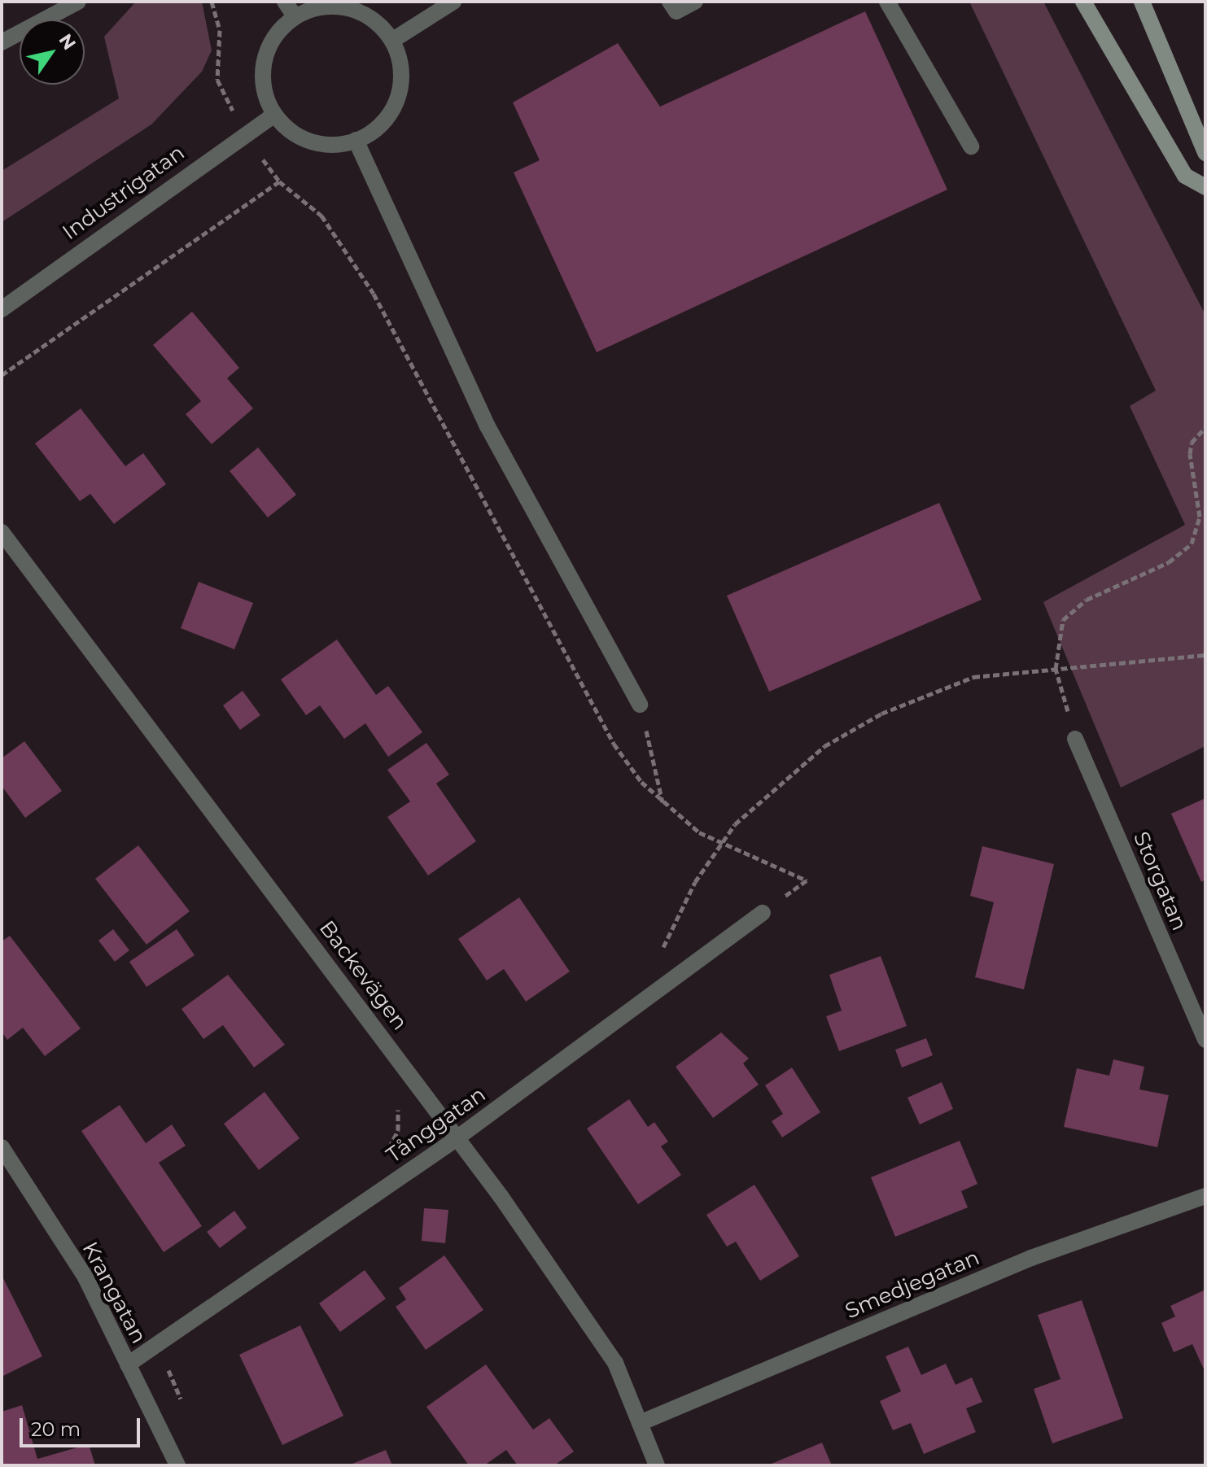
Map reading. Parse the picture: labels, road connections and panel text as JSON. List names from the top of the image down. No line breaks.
{"streets":{"street":["Industrigatan","Storgatan","Backevägen","Tånggatan","Smedjegatan","Krangatan"]},"crossings":[["Backevägen","Tånggatan"],["Backevägen","Smedjegatan"],["Tånggatan","Krangatan"]],"scale_bar":"20 m","north":"top right"}
